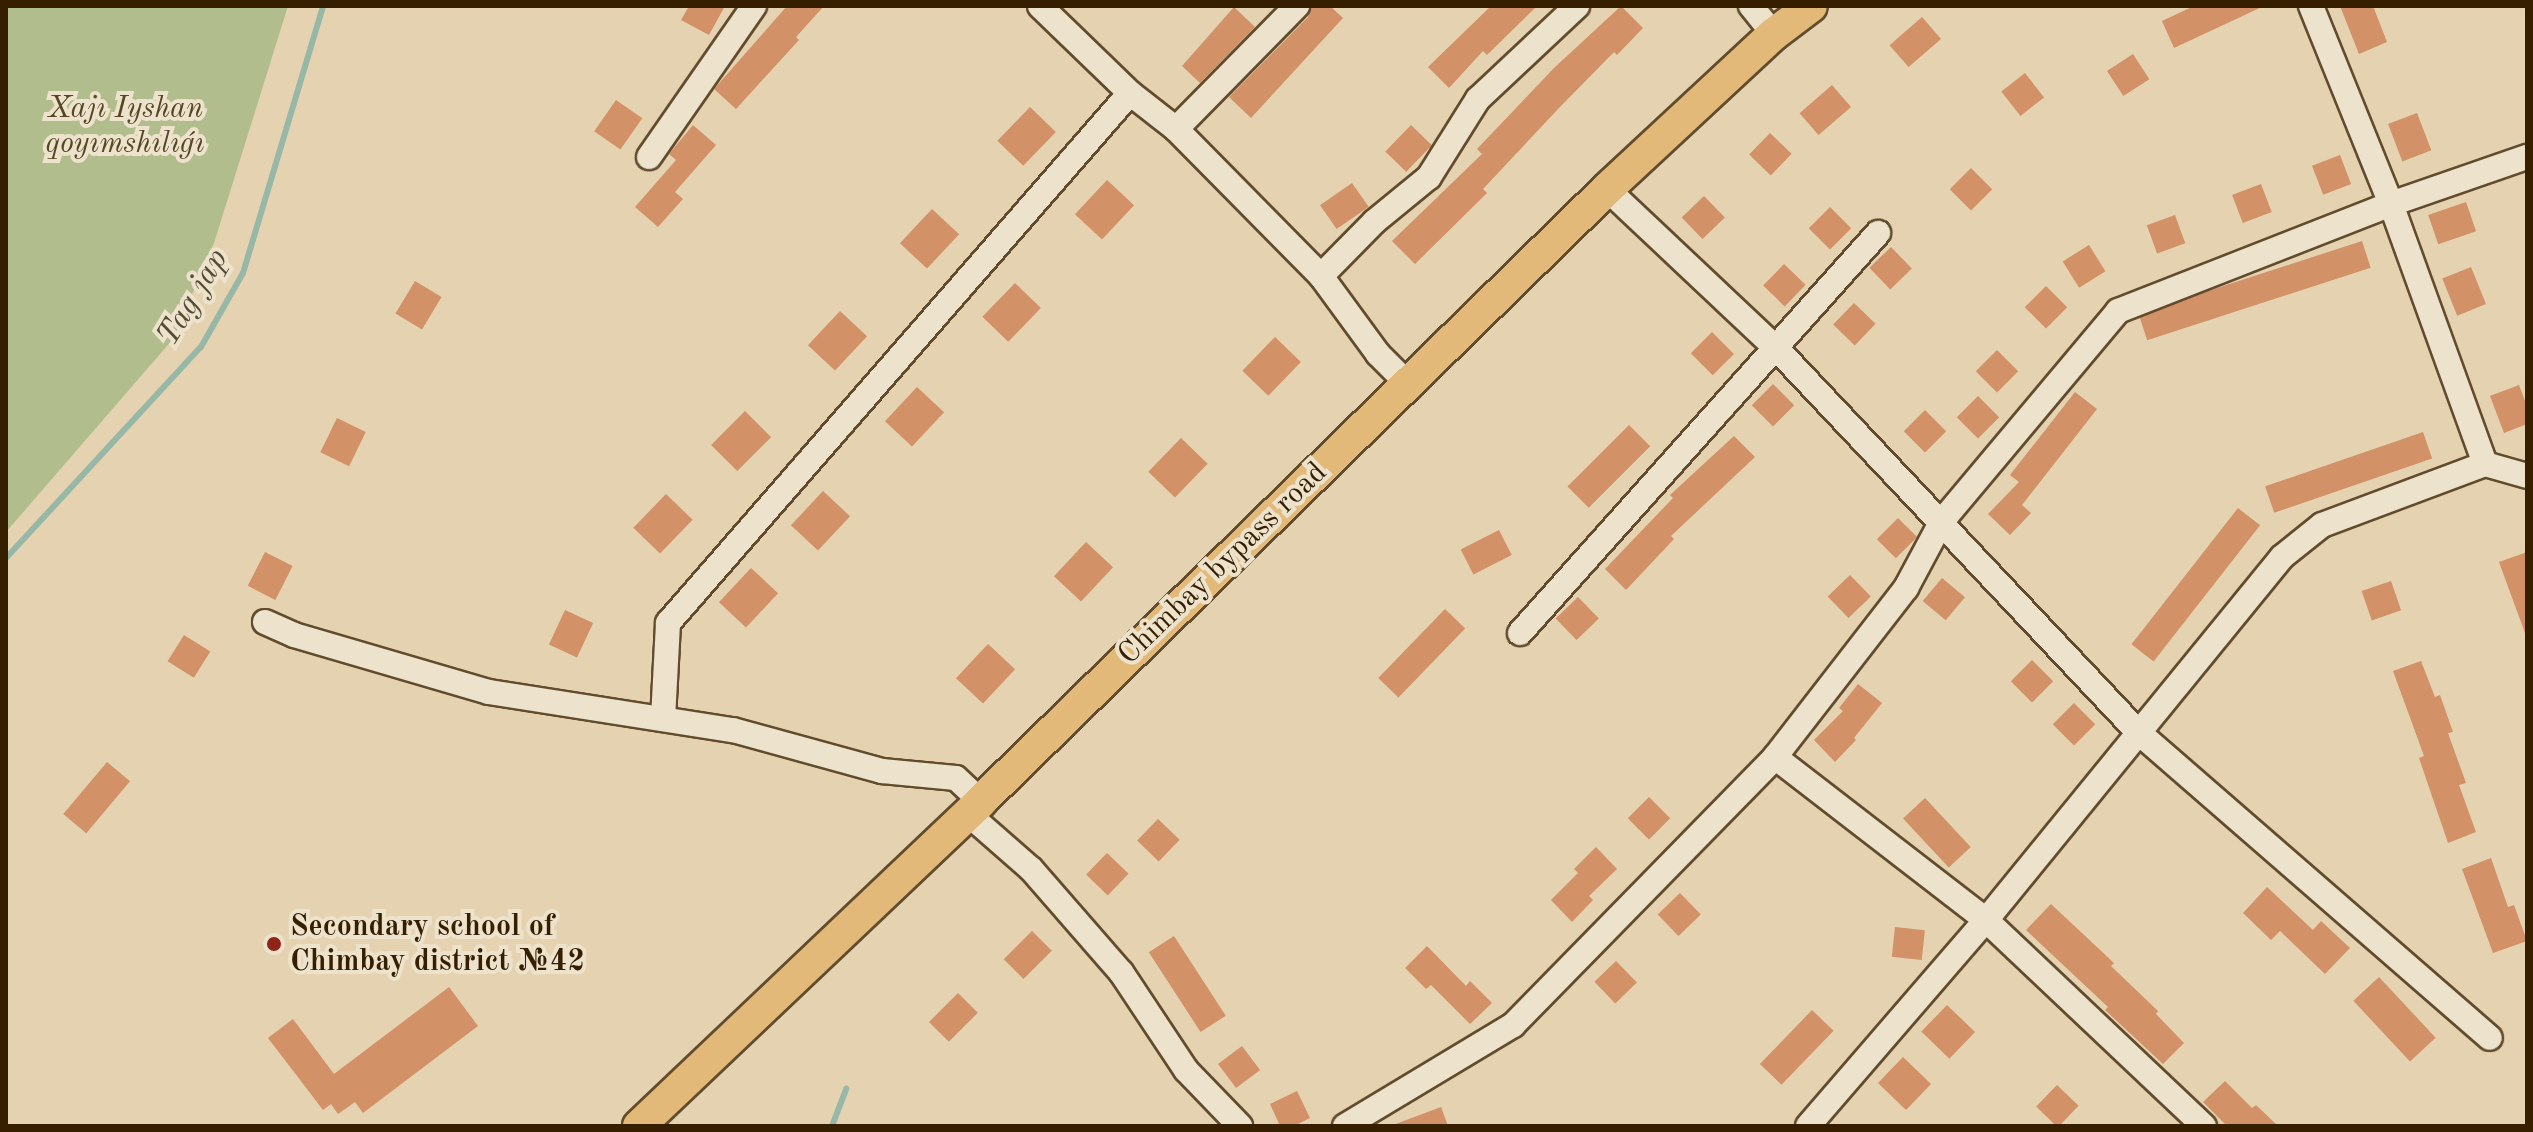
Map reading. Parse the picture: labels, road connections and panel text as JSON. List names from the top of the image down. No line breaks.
{"streets":{"main road":["Chimbay bypass road"]},"water":["Tag jap"],"parks":["Xajı Iyshan qoyımshılıǵı"],"places":["Secondary school of Chimbay district №42"]}
